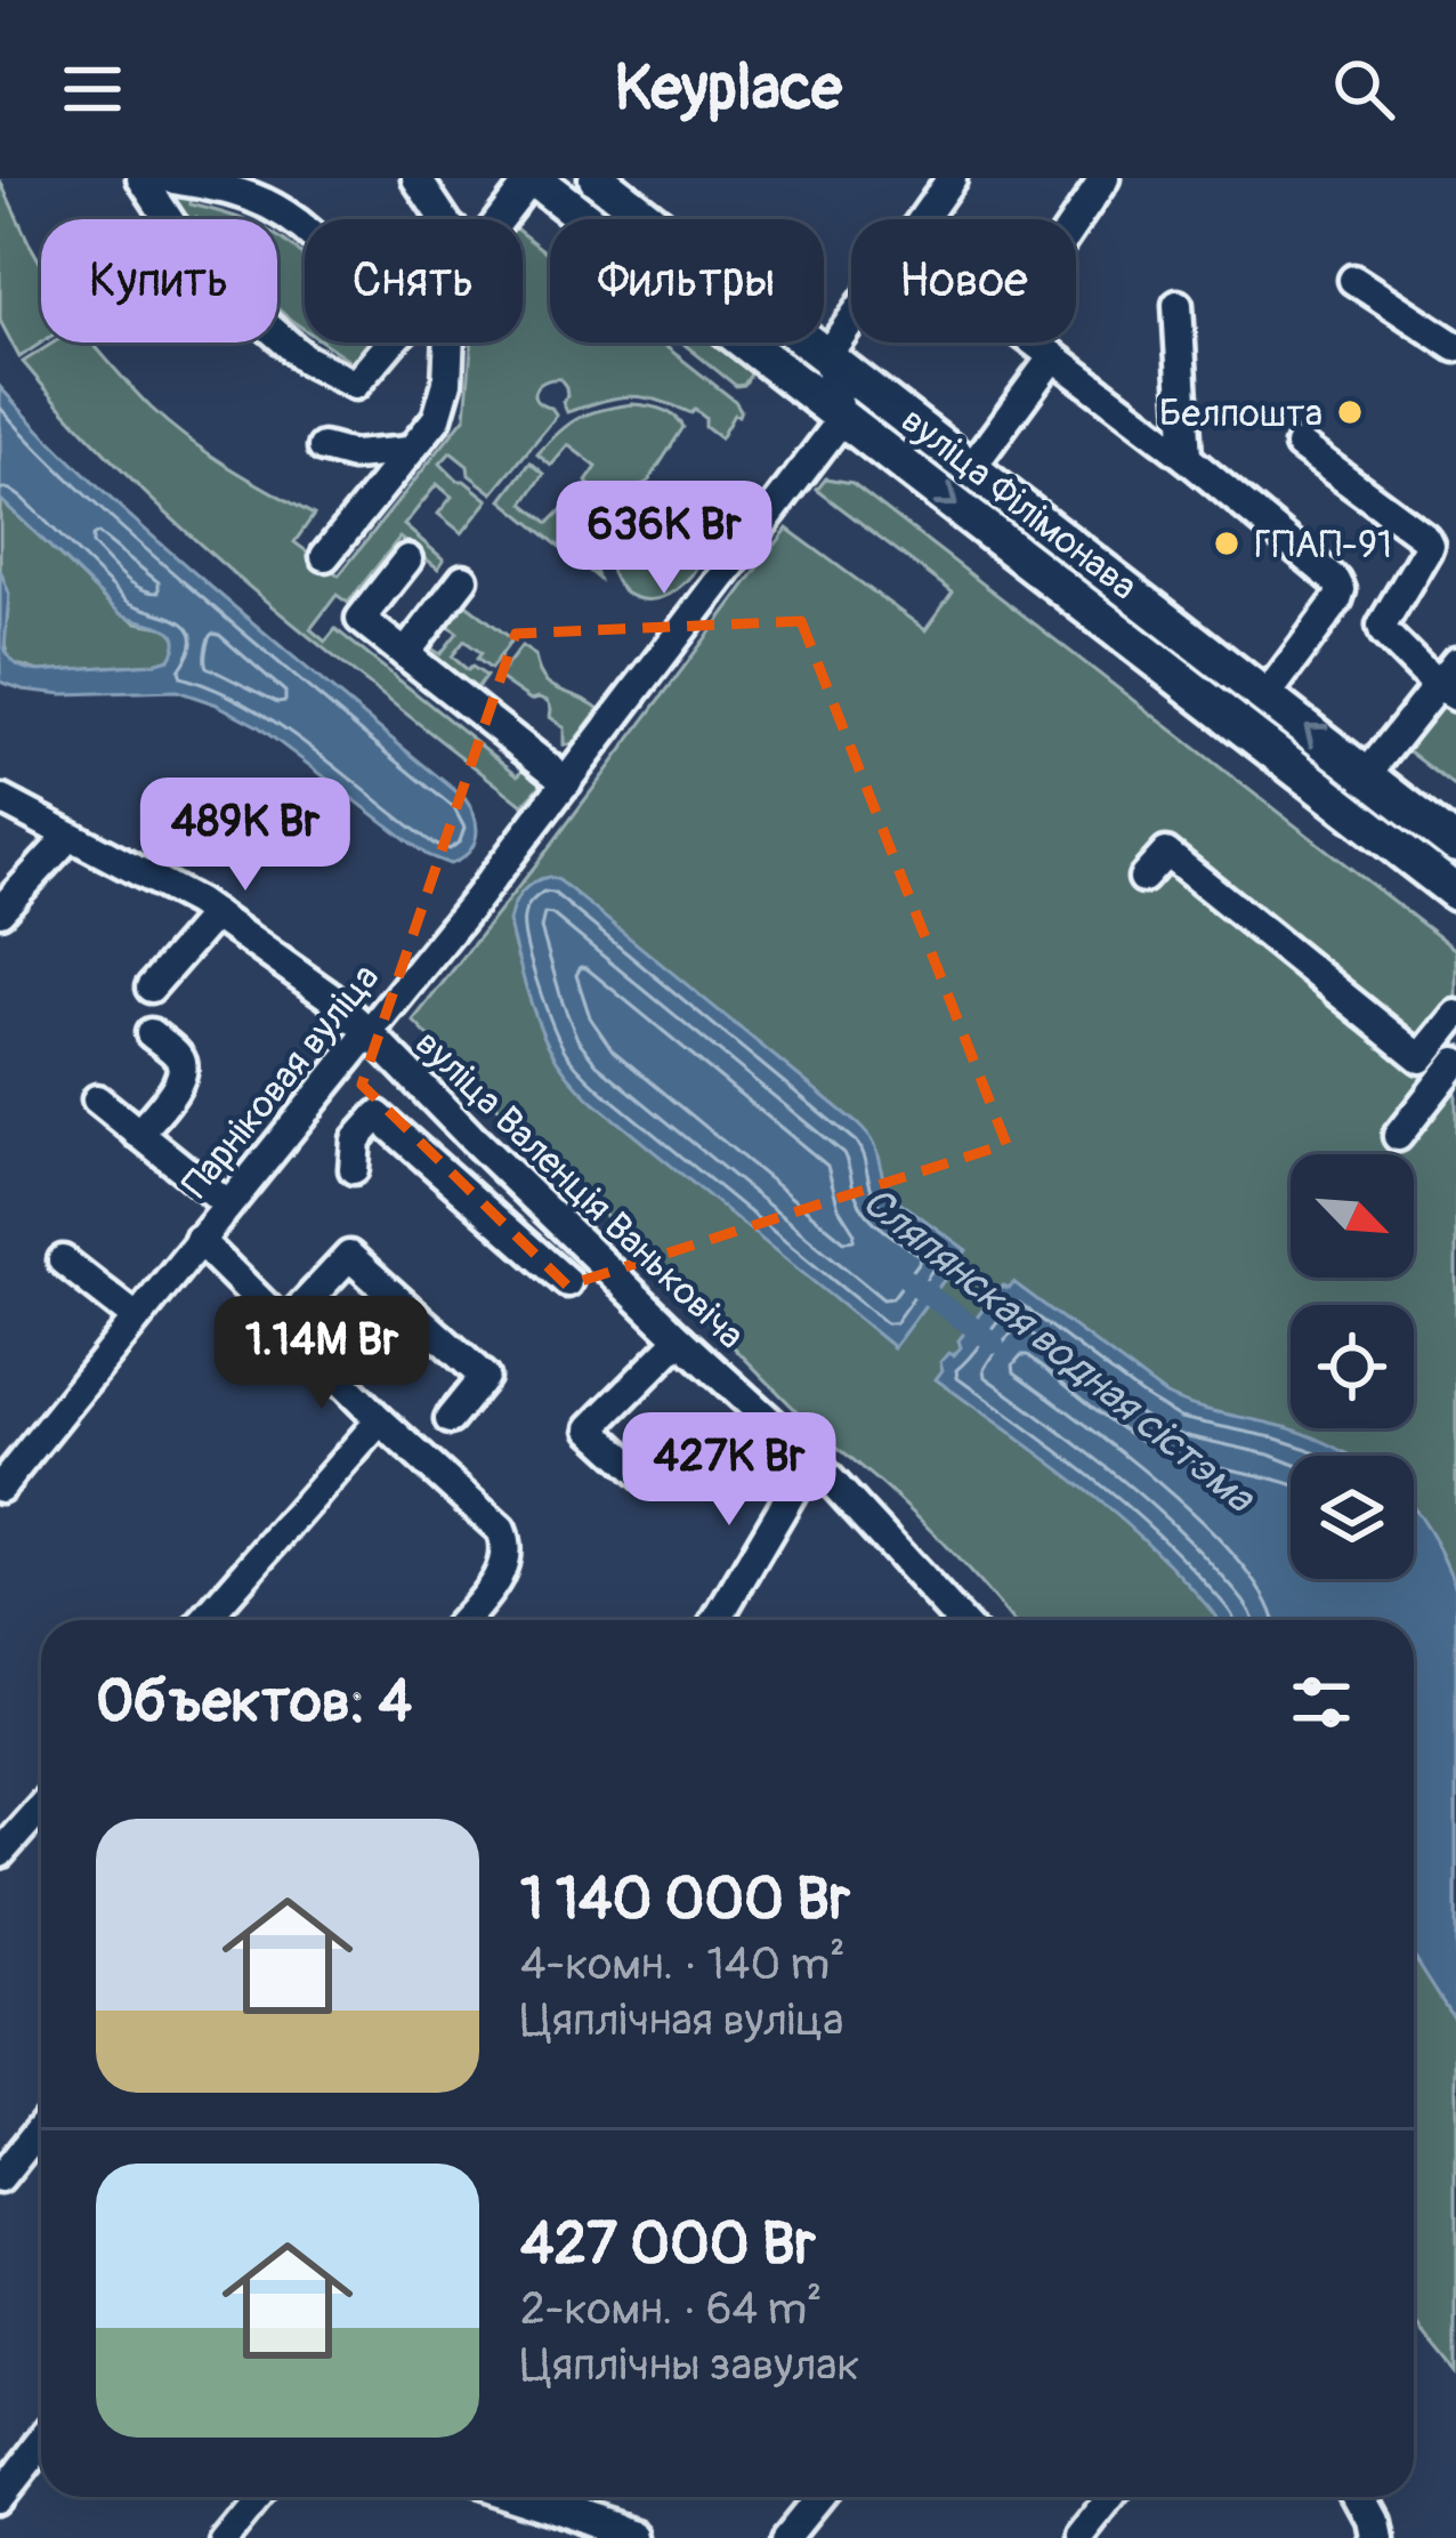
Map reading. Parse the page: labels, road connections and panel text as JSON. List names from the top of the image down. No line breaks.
{"streets":{"main road":["вуліца Філімонава"],"street":["Парніковая вуліца","вуліца Валенція Ваньковіча"]},"crossings":[["вуліца Філімонава","Парніковая вуліца"],["Парніковая вуліца","вуліца Валенція Ваньковіча"]],"water":["Сляпянская водная сістэма"],"places":["Белпошта","ГПАП-91"],"north":"bottom right","page":{"header":"Keyplace","chip":["Купить","Снять","Фильтры","Новое"],"price":["636K Br","489K Br","1.14M Br","427K Br"],"heading":"Объектов: 4","list":[{"name":"1 140 000 Br","note":"4-комн. · 140 m² · Цяплічная вуліца"},{"name":"427 000 Br","note":"2-комн. · 64 m² · Цяплічны завулак"}]}}
